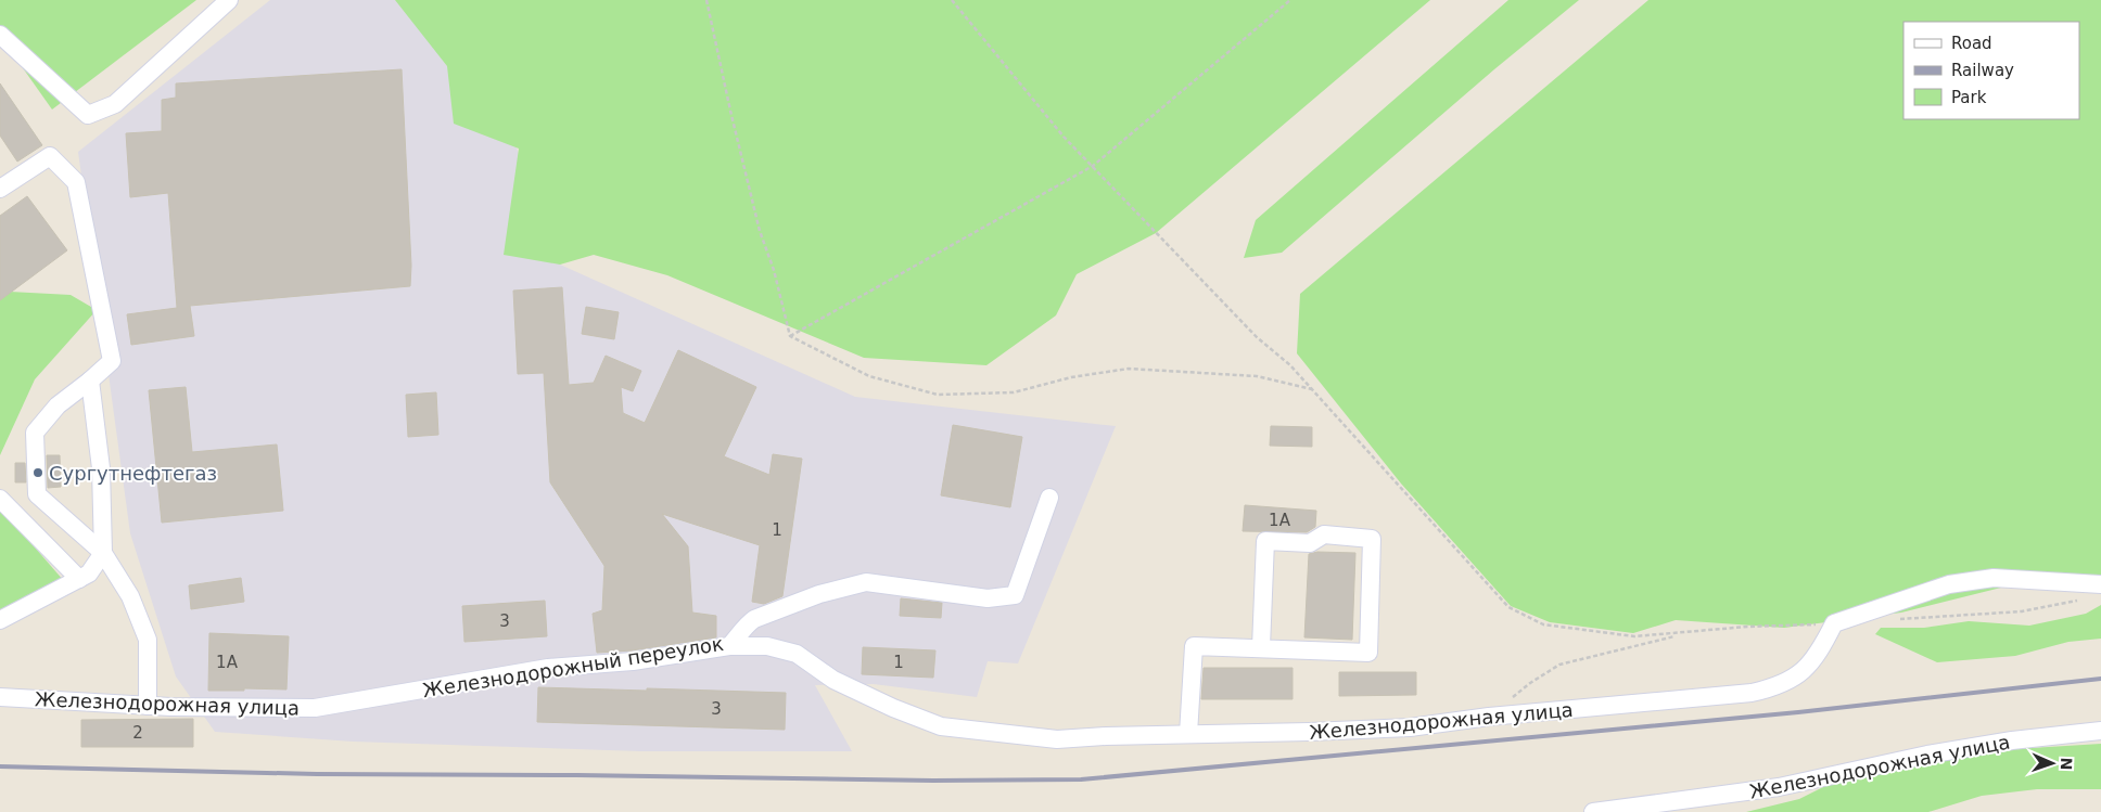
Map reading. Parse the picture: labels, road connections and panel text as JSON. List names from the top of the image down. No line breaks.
{"streets":{"street":["Железнодорожный переулок","Железнодорожная улица"]},"crossings":[["Железнодорожный переулок","Железнодорожная улица"]],"places":["Сургутнефтегаз"],"house_numbers":["1А","1","3","1А","1","3","2"],"legend":["Road","Railway","Park"],"north":"right"}
